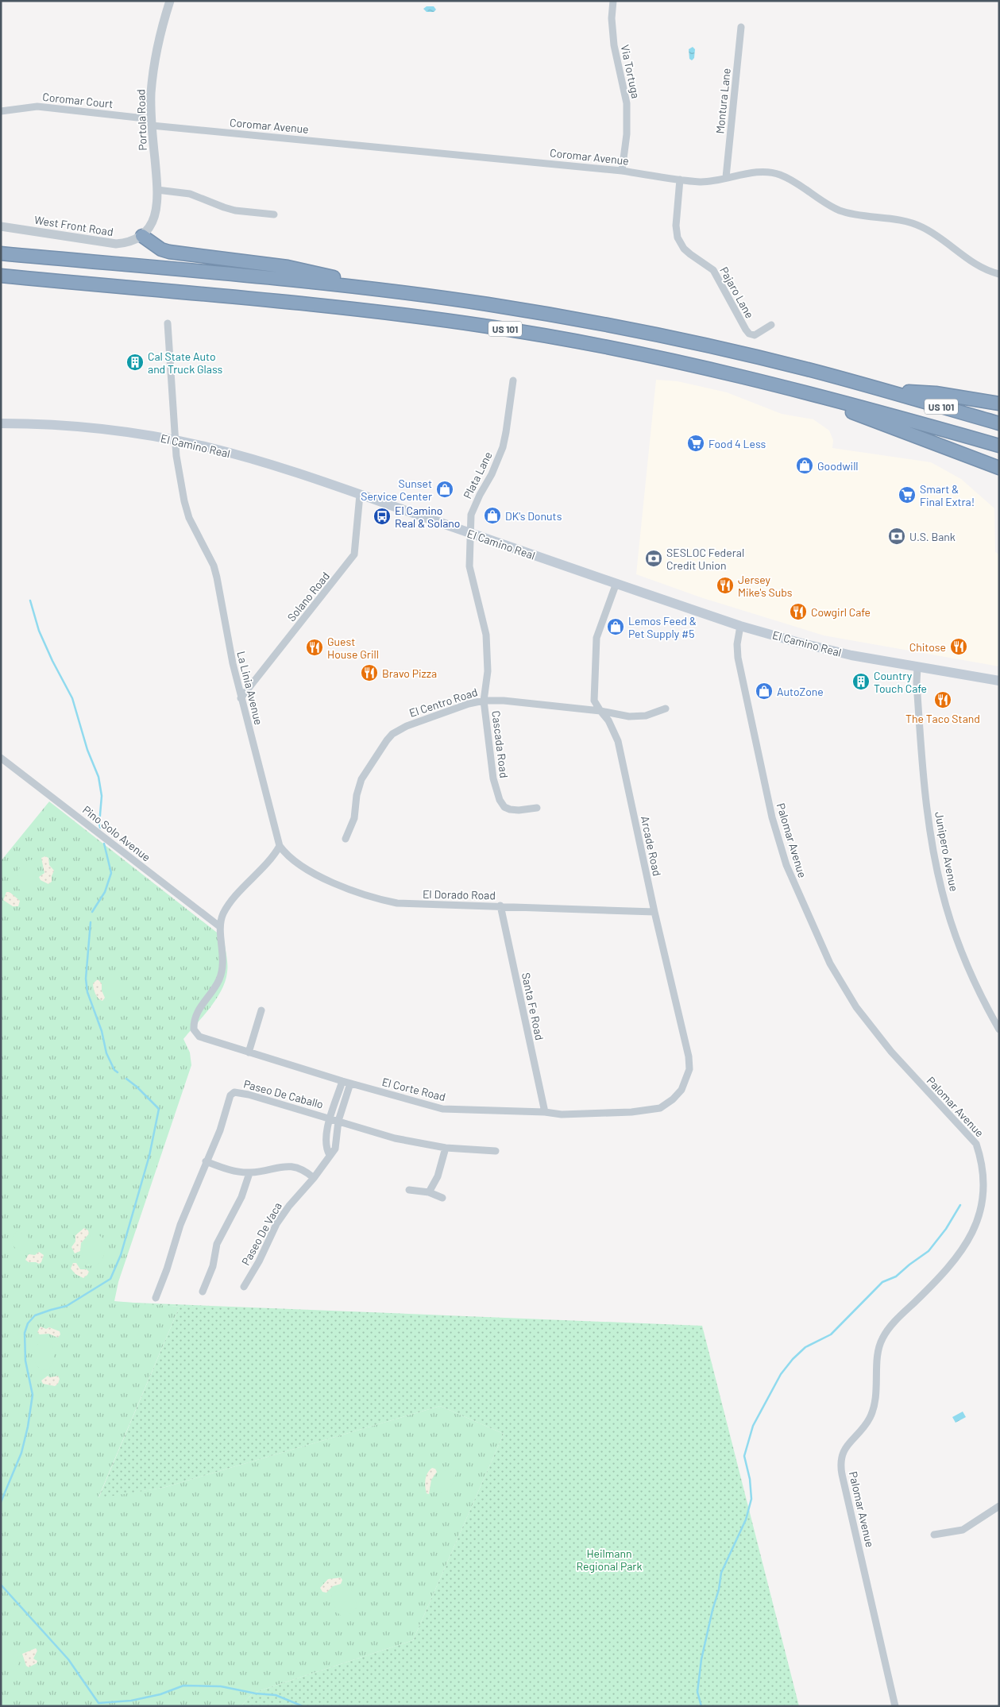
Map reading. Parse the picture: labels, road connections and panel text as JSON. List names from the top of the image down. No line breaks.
{"streets":{"highway":["US 101"],"main road":["El Camino Real"],"street":["Via Tortuga","Coromar Court","Montura Lane","Portola Road","Coromar Avenue","West Front Road","Pajaro Lane","Plata Lane","Solano Road","La Linia Avenue","El Centro Road","Cascada Road","Pino Solo Avenue","Palomar Avenue","Arcade Road","Junipero Avenue","El Dorado Road","Santa Fe Road","El Corte Road","Paseo De Caballo","Paseo De Vaca"]},"crossings":[["Via Tortuga","Coromar Avenue"],["Coromar Court","Portola Road"],["Coromar Court","Coromar Avenue"],["Montura Lane","Coromar Avenue"],["Portola Road","Coromar Avenue"],["Portola Road","West Front Road"],["Coromar Avenue","Pajaro Lane"],["El Camino Real","Plata Lane"],["El Camino Real","Solano Road"],["El Camino Real","La Linia Avenue"],["El Camino Real","Cascada Road"],["El Camino Real","Palomar Avenue"],["El Camino Real","Arcade Road"],["El Camino Real","Junipero Avenue"],["Plata Lane","Cascada Road"],["Solano Road","La Linia Avenue"],["La Linia Avenue","El Dorado Road"],["El Centro Road","Cascada Road"],["El Centro Road","Arcade Road"],["Pino Solo Avenue","El Corte Road"],["Arcade Road","El Dorado Road"],["Arcade Road","El Corte Road"],["El Dorado Road","Santa Fe Road"],["Santa Fe Road","El Corte Road"],["El Corte Road","Paseo De Vaca"],["Paseo De Caballo","Paseo De Vaca"]],"parks":["Heilmann Regional Park"],"places":{"building":["Cal State Auto and Truck Glass","Country Touch Cafe"],"supermarket":["Food 4 Less","Smart & Final Extra!"],"shop":["Goodwill","Sunset Service Center","DK's Donuts","Lemos Feed & Pet Supply #5","AutoZone"],"bus stop":["El Camino Real & Solano"],"bank":["U.S. Bank","SESLOC Federal Credit Union"],"restaurant":["Jersey Mike's Subs","Cowgirl Cafe","Chitose","Guest House Grill","Bravo Pizza","The Taco Stand"]}}
